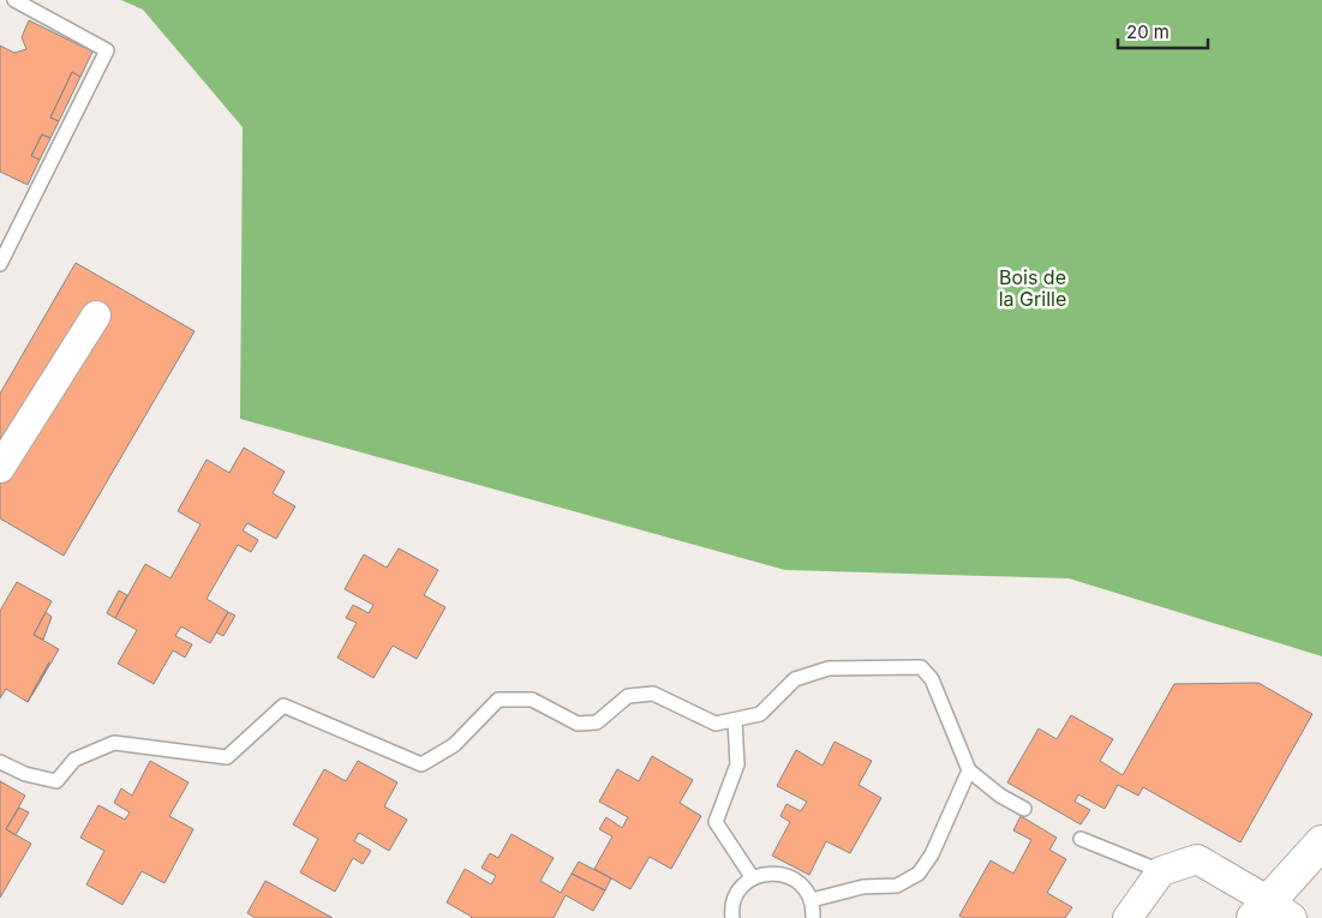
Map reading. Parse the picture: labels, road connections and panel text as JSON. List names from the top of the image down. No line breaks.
{"parks":["Bois de la Grille"],"scale_bar":"20 m"}
